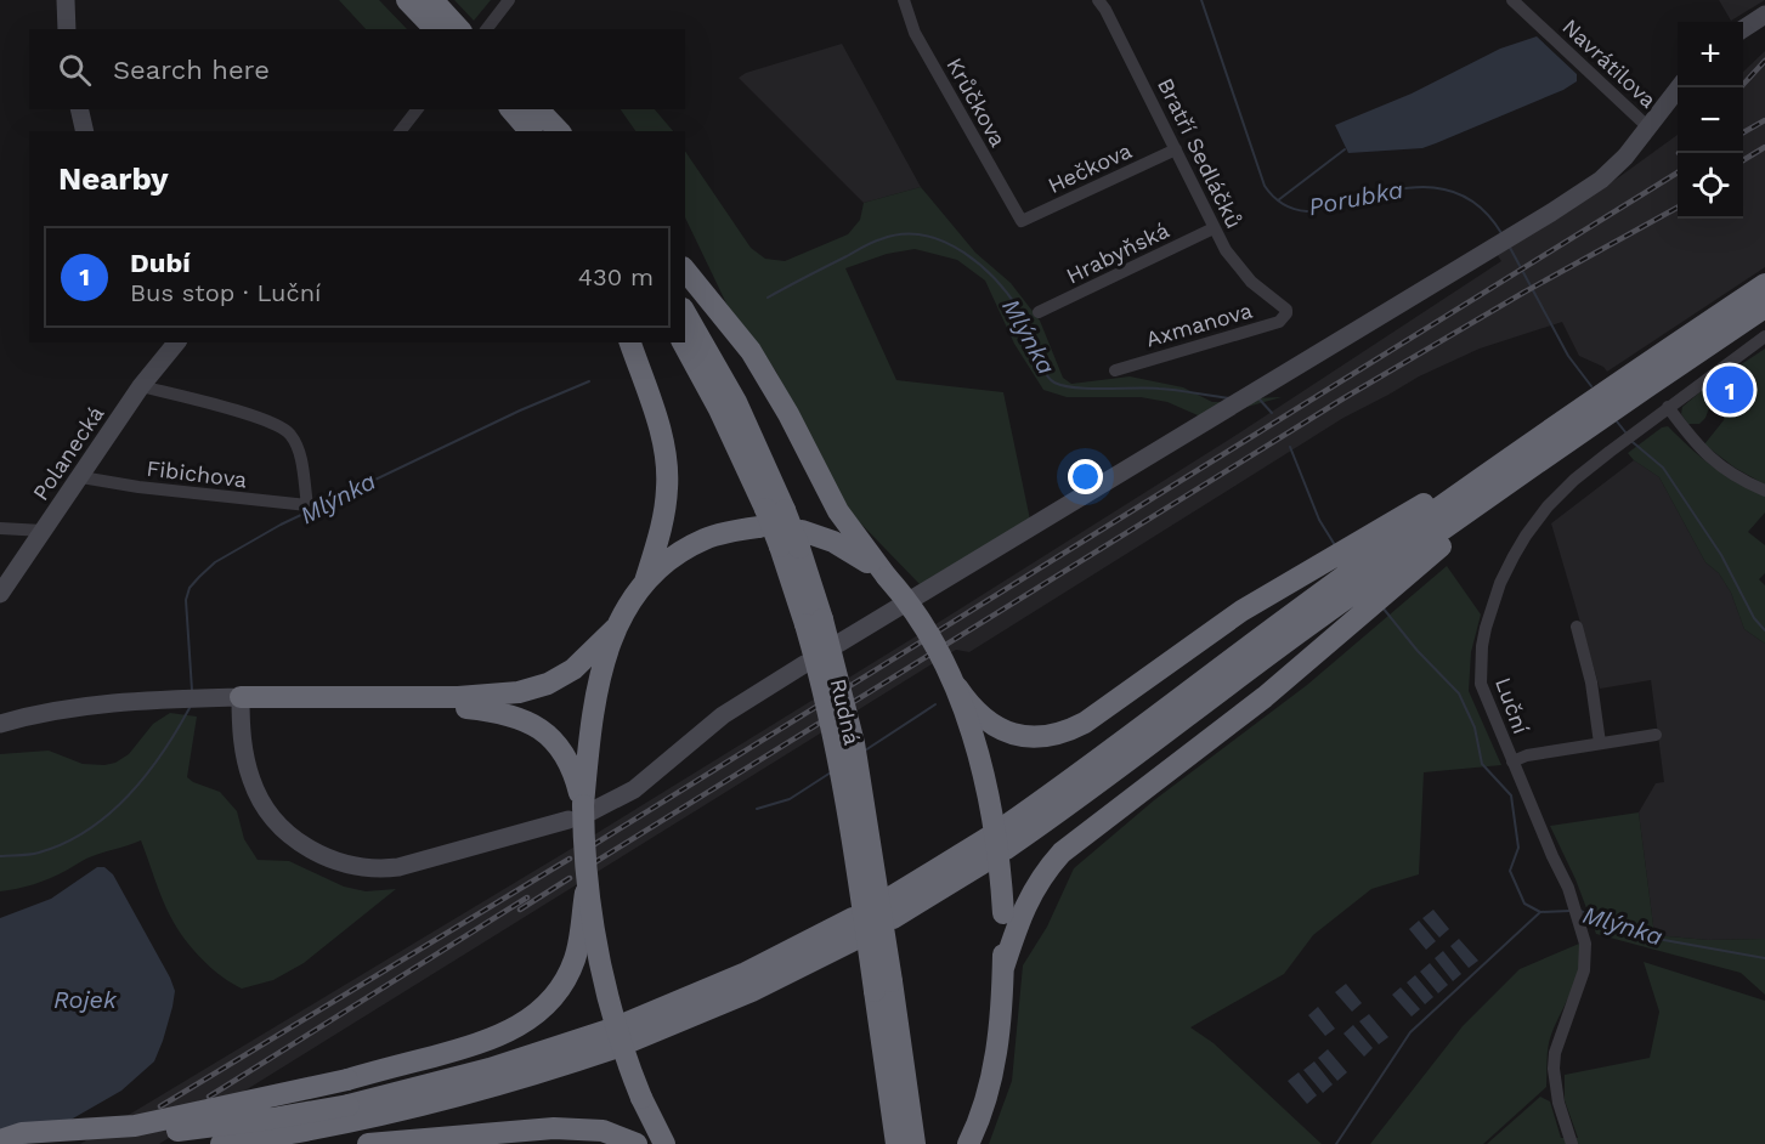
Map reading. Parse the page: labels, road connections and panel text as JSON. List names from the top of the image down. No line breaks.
{"streets":{"highway":["Rudná"],"street":["Navrátilova","Krůčkova","Bratří Sedláčků","Hečkova","Hrabyňská","Axmanova","Polanecká","Fibichova","Luční"]},"crossings":[["Krůčkova","Hečkova"],["Bratří Sedláčků","Hečkova"],["Bratří Sedláčků","Hrabyňská"],["Bratří Sedláčků","Axmanova"],["Polanecká","Fibichova"]],"water":["Porubka","Mlýnka","Rojek"],"page":{"map_buttons":["+","−"],"search":"Search here","heading":"Nearby","list":[{"mark":"1","name":"Dubí","note":"Bus stop · Luční","value":"430 m"}],"pins":"1"}}
